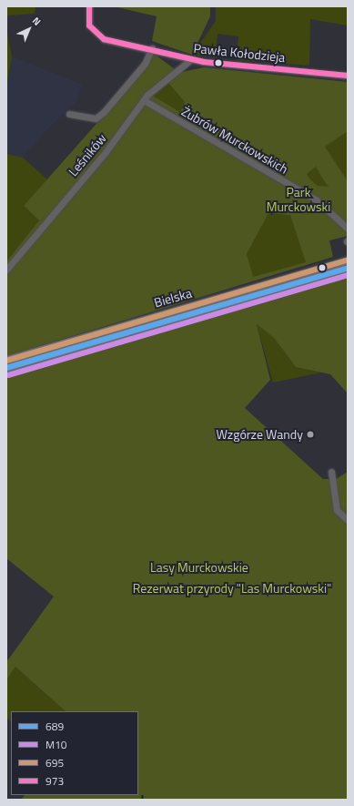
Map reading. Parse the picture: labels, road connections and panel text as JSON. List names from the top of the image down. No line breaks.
{"streets":{"main road":["Bielska"],"street":["Pawła Kołodzieja","Żubrów Murckowskich","Leśników"]},"crossings":[["Pawła Kołodzieja","Leśników"],["Żubrów Murckowskich","Leśników"]],"parks":["Park Murckowski","Lasy Murckowskie","Rezerwat przyrody \"Las Murckowski\""],"places":["Wzgórze Wandy"],"lines":["transit line 973","transit line 695","transit line 689","transit line M10"],"legend":["689","M10","695","973"],"north":"top right"}
